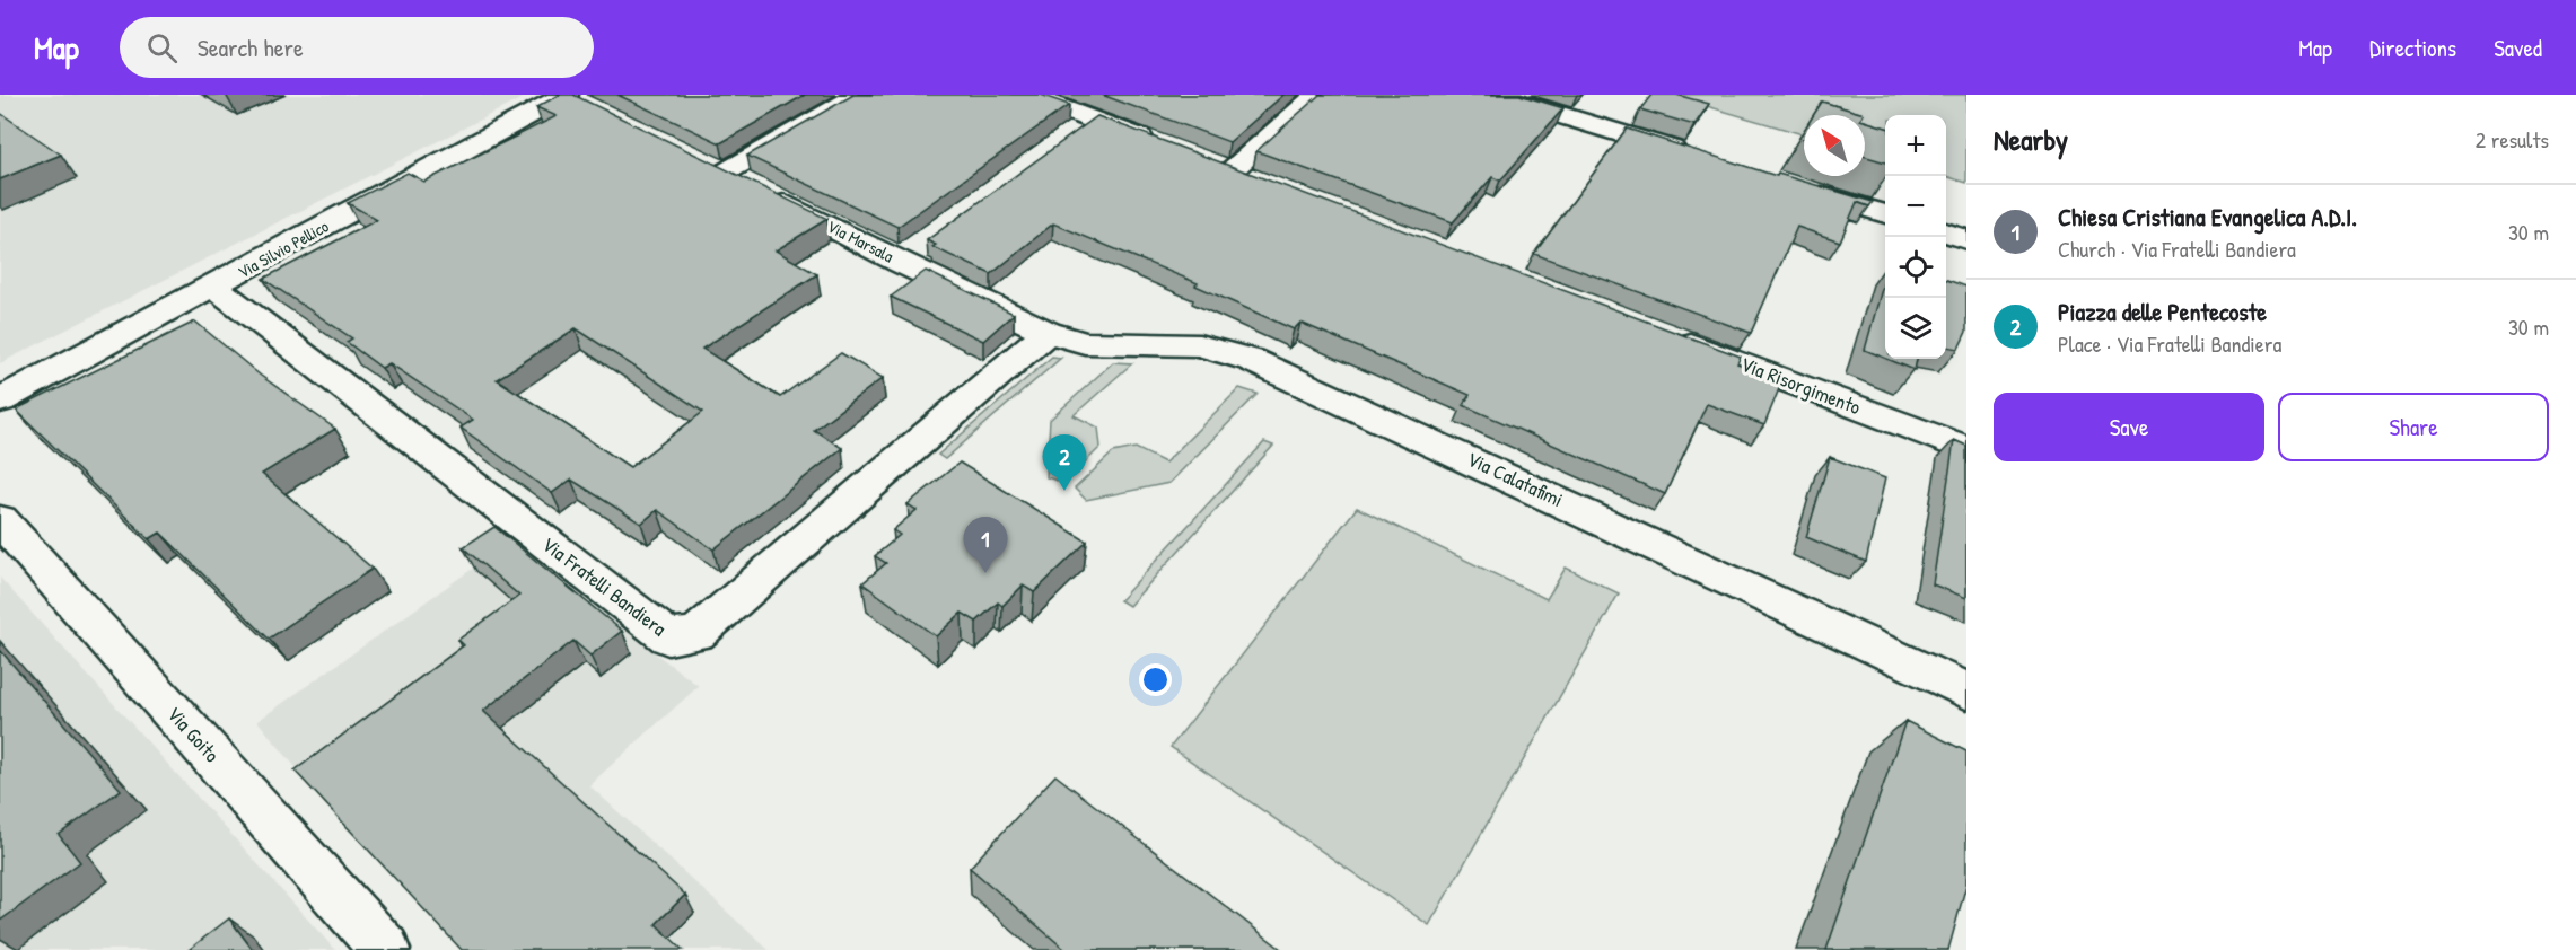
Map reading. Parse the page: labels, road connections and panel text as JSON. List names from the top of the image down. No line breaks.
{"streets":{"street":["Via Marsala","Via Silvio Pellico","Via Risorgimento","Via Calatafimi","Via Fratelli Bandiera","Via Goito"]},"crossings":[["Via Marsala","Via Calatafimi"],["Via Marsala","Via Fratelli Bandiera"],["Via Silvio Pellico","Via Fratelli Bandiera"],["Via Calatafimi","Via Fratelli Bandiera"]],"north":"top left","page":{"header":"Map","search":"Search here","nav":["Map","Directions","Saved"],"heading":["Nearby","2 results"],"map_buttons":["+","−"],"list":[{"mark":"1","name":"Chiesa Cristiana Evangelica A.D.I.","note":"Church · Via Fratelli Bandiera","value":"30 m"},{"mark":"2","name":"Piazza delle Pentecoste","note":"Place · Via Fratelli Bandiera","value":"30 m"}],"buttons":["Save","Share"],"pins":["2","1"]}}
